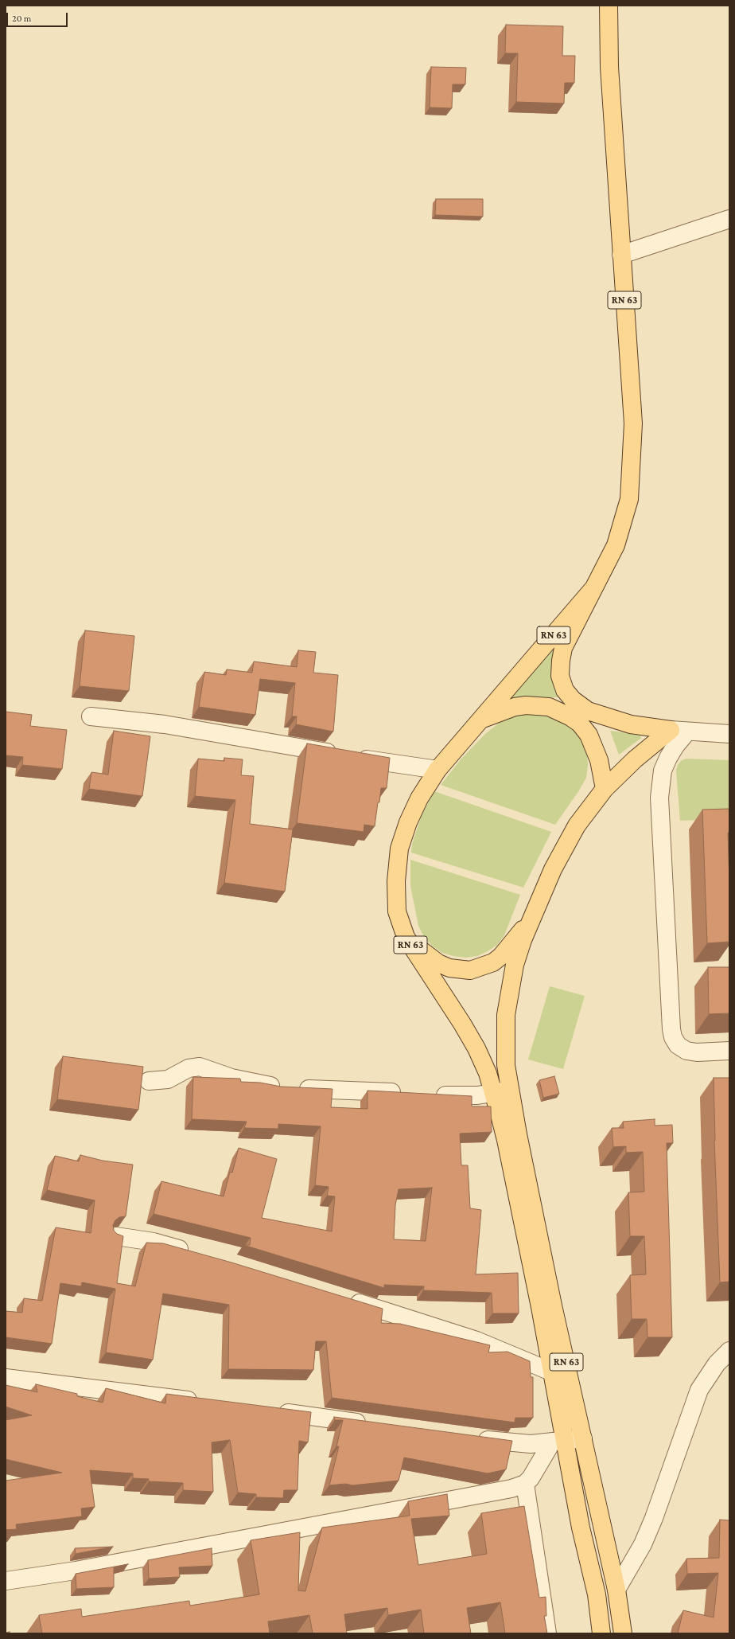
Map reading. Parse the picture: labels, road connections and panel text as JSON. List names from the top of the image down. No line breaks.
{"streets":{"main road":["RN 63"]},"scale_bar":"20 m"}
